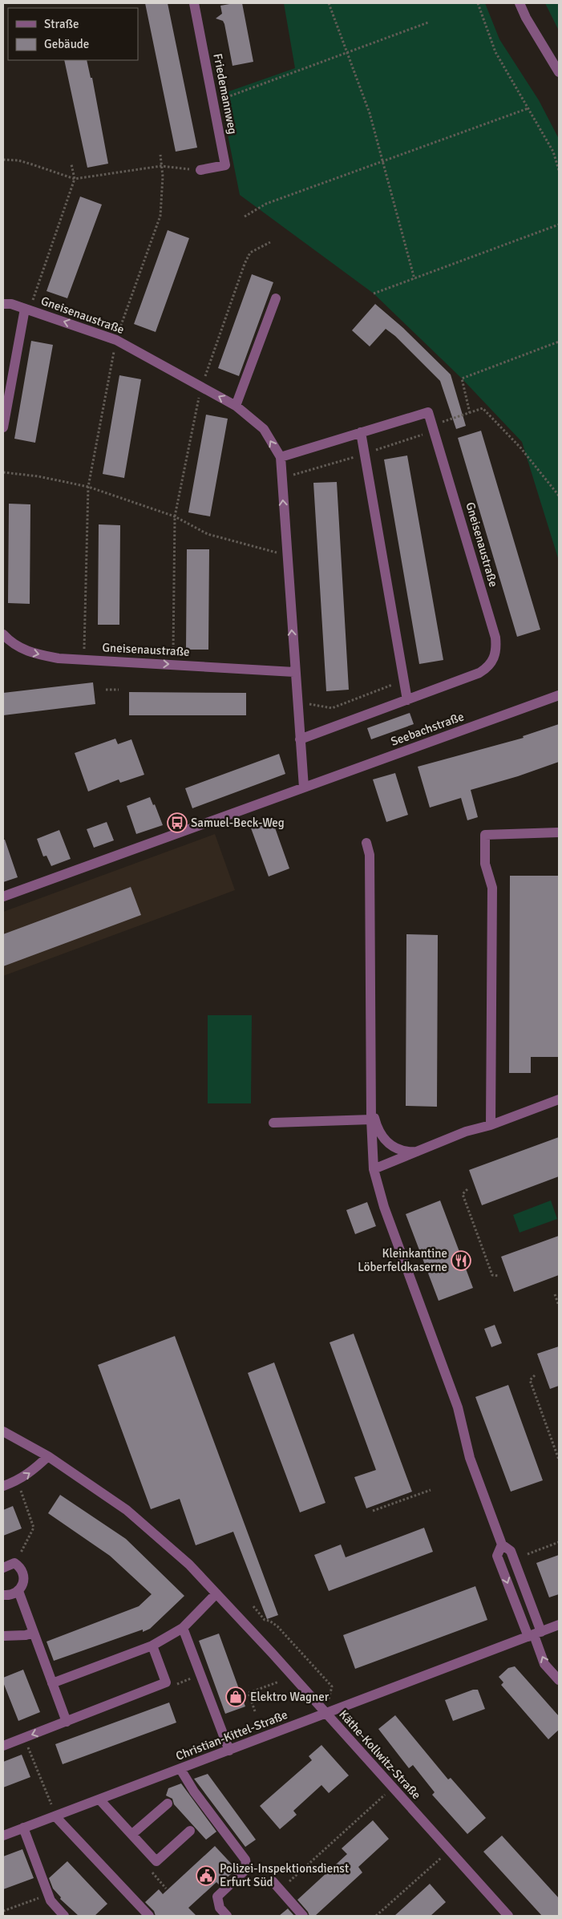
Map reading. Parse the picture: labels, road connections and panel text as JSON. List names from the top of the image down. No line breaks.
{"streets":{"street":["Friedemannweg","Gneisenaustraße","Seebachstraße","Christian-Kittel-Straße","Käthe-Kollwitz-Straße"]},"crossings":[["Gneisenaustraße","Seebachstraße"],["Christian-Kittel-Straße","Käthe-Kollwitz-Straße"]],"places":{"bus stop":["Samuel-Beck-Weg"],"restaurant":["Kleinkantine Löberfeldkaserne"],"shop":["Elektro Wagner"],"public building":["Polizei-Inspektionsdienst Erfurt Süd"]},"legend":["Straße","Gebäude"]}
